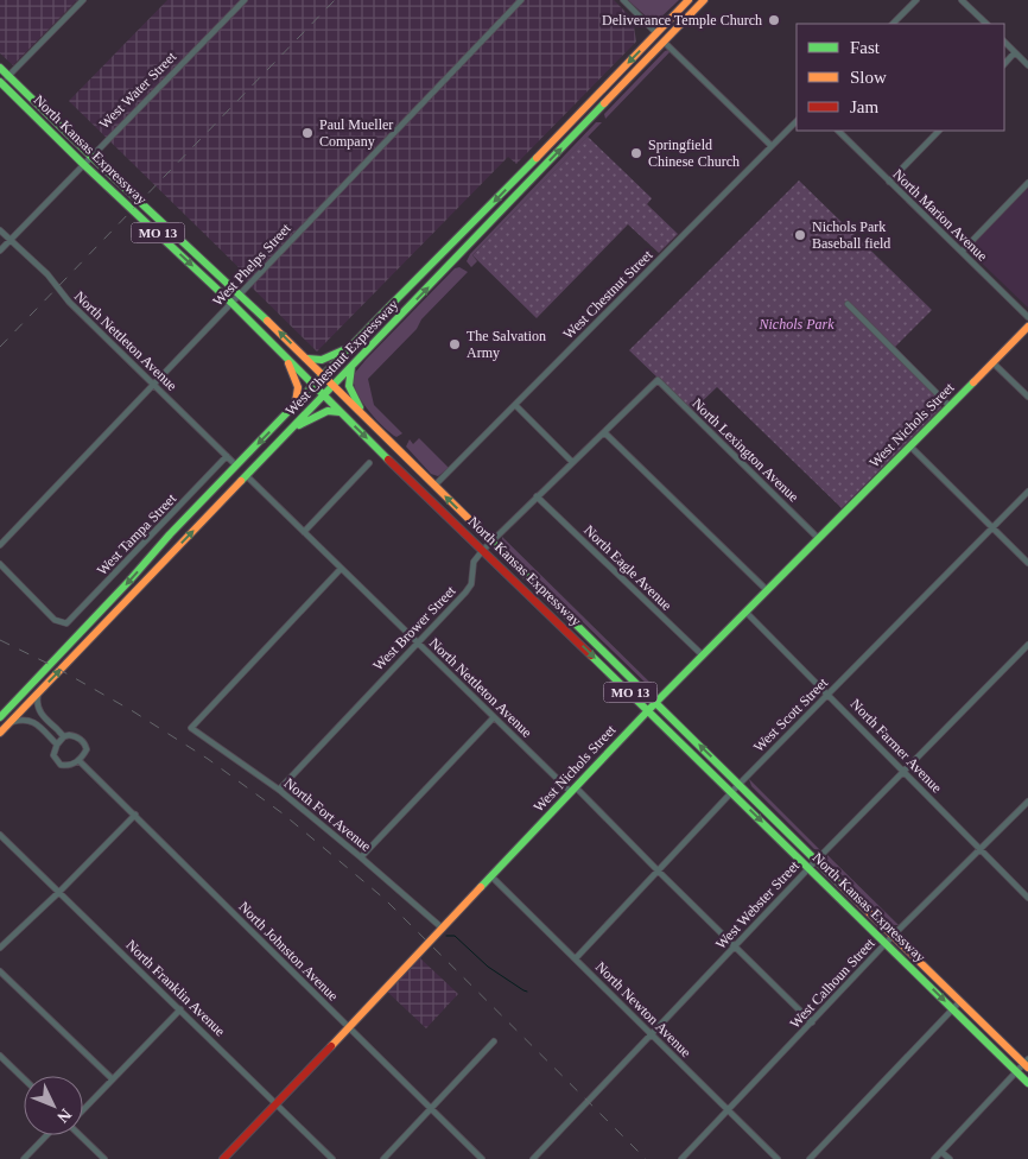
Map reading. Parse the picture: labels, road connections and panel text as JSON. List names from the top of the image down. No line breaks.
{"streets":{"main road":["North Kansas Expressway","MO 13","West Chestnut Expressway","West Nichols Street"],"street":["West Water Street","North Marion Avenue","West Phelps Street","West Chestnut Street","North Nettleton Avenue","North Lexington Avenue","West Tampa Street","North Eagle Avenue","West Brower Street","West Scott Street","North Farmer Avenue","North Fort Avenue","West Webster Street","North Johnston Avenue","West Calhoun Street","North Franklin Avenue","North Newton Avenue"]},"crossings":[["West Water Street","North Kansas Expressway"],["West Water Street","North Nettleton Avenue"],["North Kansas Expressway","West Phelps Street"],["North Kansas Expressway","West Chestnut Street"],["North Kansas Expressway","West Chestnut Expressway"],["North Kansas Expressway","West Nichols Street"],["North Kansas Expressway","West Brower Street"],["North Kansas Expressway","West Scott Street"],["North Kansas Expressway","West Webster Street"],["North Kansas Expressway","West Calhoun Street"],["West Phelps Street","North Nettleton Avenue"],["North Nettleton Avenue","West Chestnut Expressway"],["North Nettleton Avenue","West Nichols Street"],["North Nettleton Avenue","West Tampa Street"],["North Nettleton Avenue","West Brower Street"],["North Nettleton Avenue","West Scott Street"],["North Nettleton Avenue","North Fort Avenue"],["North Nettleton Avenue","West Webster Street"],["North Nettleton Avenue","West Calhoun Street"],["West Nichols Street","North Lexington Avenue"],["West Nichols Street","North Eagle Avenue"],["West Nichols Street","North Farmer Avenue"],["West Nichols Street","North Fort Avenue"],["West Nichols Street","North Johnston Avenue"],["West Nichols Street","North Franklin Avenue"],["West Nichols Street","North Newton Avenue"],["North Lexington Avenue","West Brower Street"],["North Eagle Avenue","West Brower Street"],["West Brower Street","North Fort Avenue"],["West Scott Street","North Farmer Avenue"],["West Scott Street","North Newton Avenue"],["North Farmer Avenue","West Webster Street"],["North Farmer Avenue","West Calhoun Street"],["West Webster Street","North Newton Avenue"],["West Calhoun Street","North Newton Avenue"]],"parks":["Nichols Park"],"places":["Deliverance Temple Church","Paul Mueller Company","Springfield Chinese Church","Nichols Park Baseball field","The Salvation Army"],"legend":["Fast","Slow","Jam"],"north":"bottom right"}
